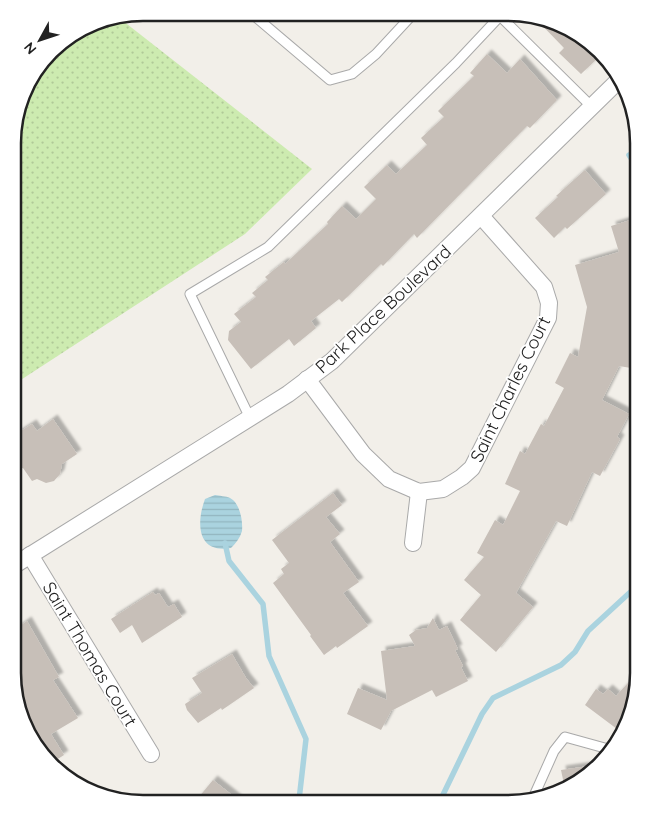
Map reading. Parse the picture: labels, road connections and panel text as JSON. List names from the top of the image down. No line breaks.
{"streets":{"street":["Park Place Boulevard","Saint Charles Court","Saint Thomas Court"]},"crossings":[["Park Place Boulevard","Saint Charles Court"],["Park Place Boulevard","Saint Thomas Court"]],"north":"bottom left"}
